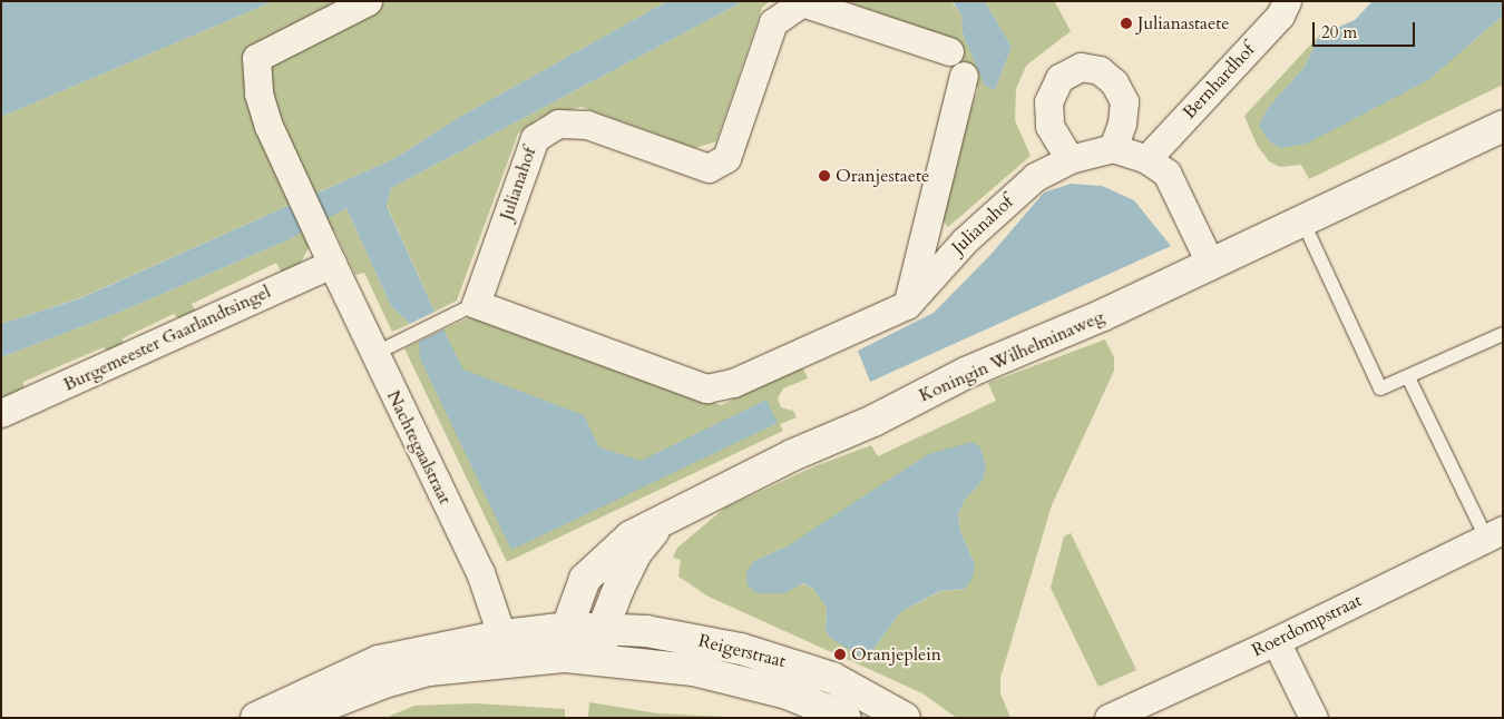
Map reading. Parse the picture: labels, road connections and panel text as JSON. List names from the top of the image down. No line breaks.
{"streets":{"main road":["Koningin Wilhelminaweg","Reigerstraat"],"street":["Bernhardhof","Julianahof","Burgemeester Gaarlandtsingel","Nachtegaalstraat","Roerdompstraat"]},"crossings":[["Burgemeester Gaarlandtsingel","Nachtegaalstraat"],["Koningin Wilhelminaweg","Reigerstraat"]],"places":["Julianastaete","Oranjestaete","Oranjeplein"],"scale_bar":"20 m"}
